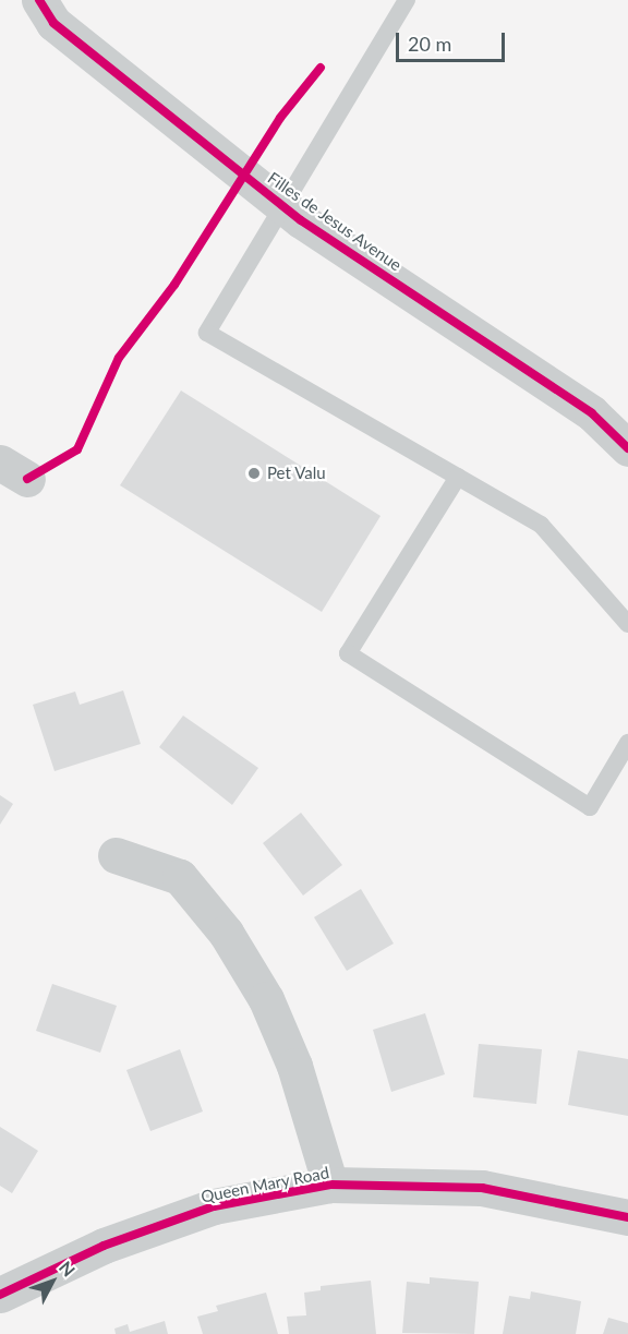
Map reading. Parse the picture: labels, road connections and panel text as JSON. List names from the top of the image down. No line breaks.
{"streets":{"street":["Filles de Jesus Avenue","Queen Mary Road"]},"places":["Pet Valu"],"scale_bar":"20 m","north":"top right"}
